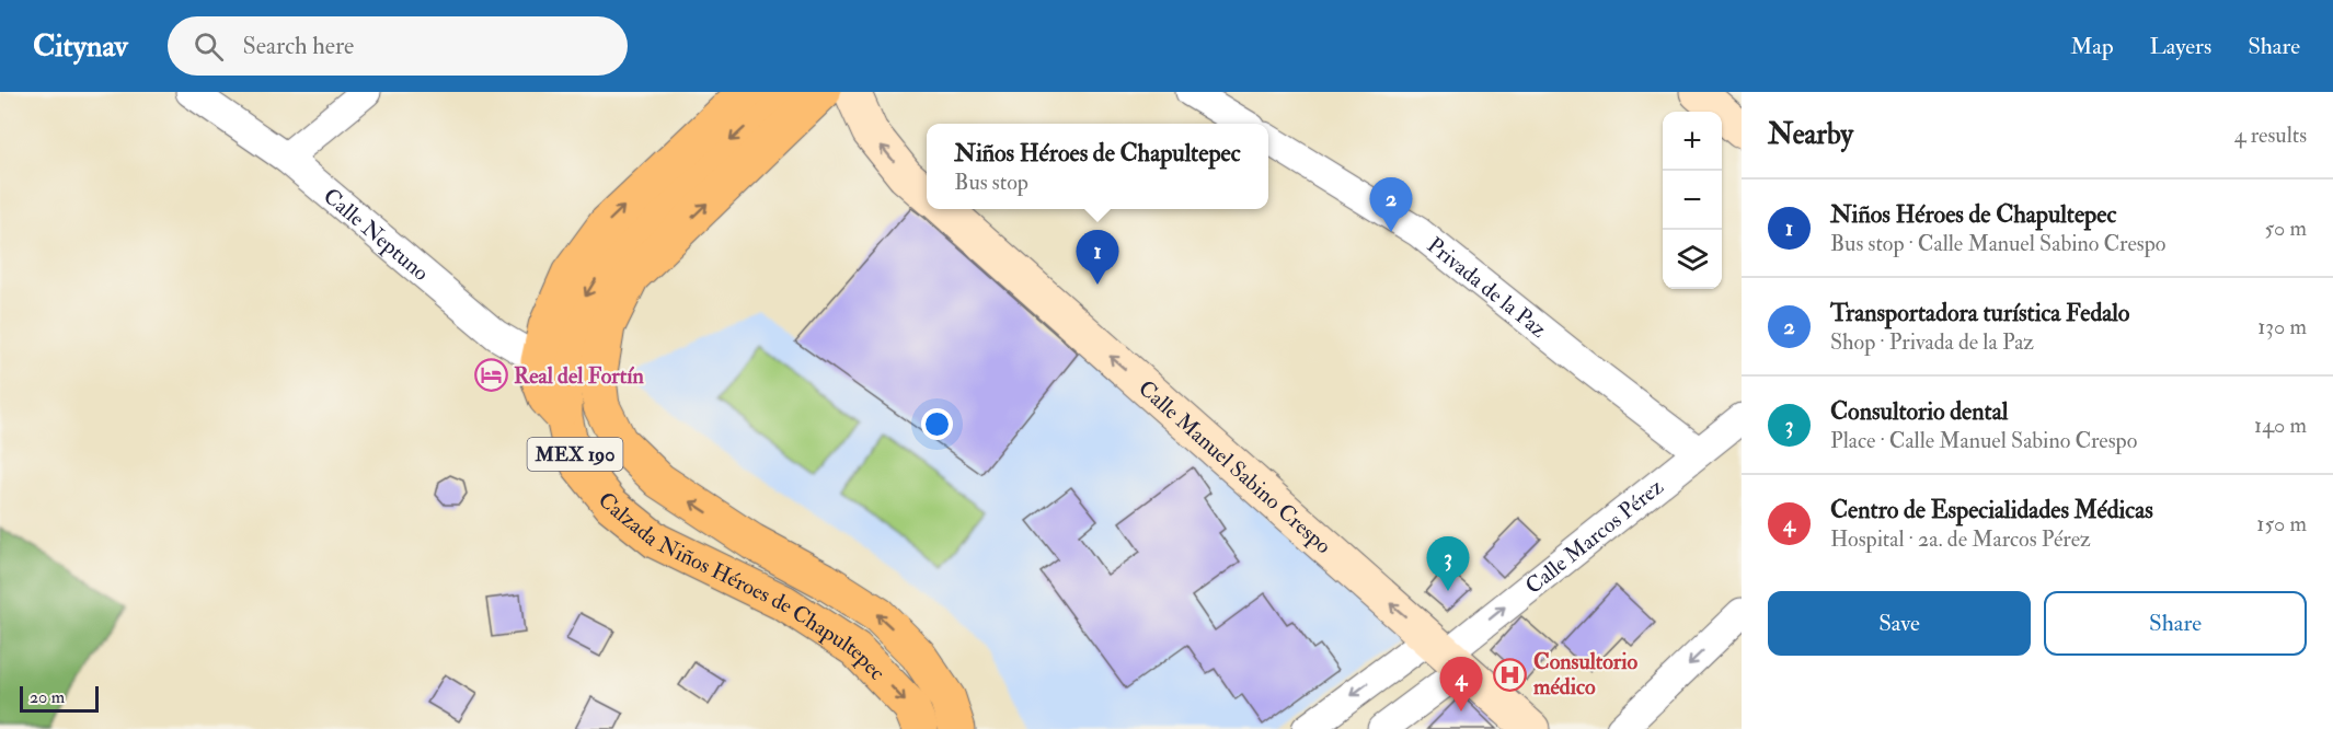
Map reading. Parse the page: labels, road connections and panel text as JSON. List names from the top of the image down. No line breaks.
{"streets":{"main road":["MEX 190","Calzada Niños Héroes de Chapultepec"],"street":["Calle Neptuno","Privada de la Paz","Calle Manuel Sabino Crespo","Calle Marcos Pérez"]},"crossings":[["Privada de la Paz","Calle Marcos Pérez"],["Calle Manuel Sabino Crespo","Calle Marcos Pérez"]],"one_way":["Calle Manuel Sabino Crespo"],"places":{"hotel":["Real del Fortín"],"hospital":["Consultorio médico"]},"scale_bar":"20 m","page":{"header":"Citynav","search":"Search here","nav":["Map","Layers","Share"],"heading":["Nearby","4 results"],"map_buttons":["+","−"],"popup":["Niños Héroes de Chapultepec","Bus stop"],"pins":["2","1","3","4"],"list":[{"mark":"1","name":"Niños Héroes de Chapultepec","note":"Bus stop · Calle Manuel Sabino Crespo","value":"50 m"},{"mark":"2","name":"Transportadora turística Fedalo","note":"Shop · Privada de la Paz","value":"130 m"},{"mark":"3","name":"Consultorio dental","note":"Place · Calle Manuel Sabino Crespo","value":"140 m"},{"mark":"4","name":"Centro de Especialidades Médicas","note":"Hospital · 2a. de Marcos Pérez","value":"150 m"}],"buttons":["Save","Share"],"scale":"20 m"}}
